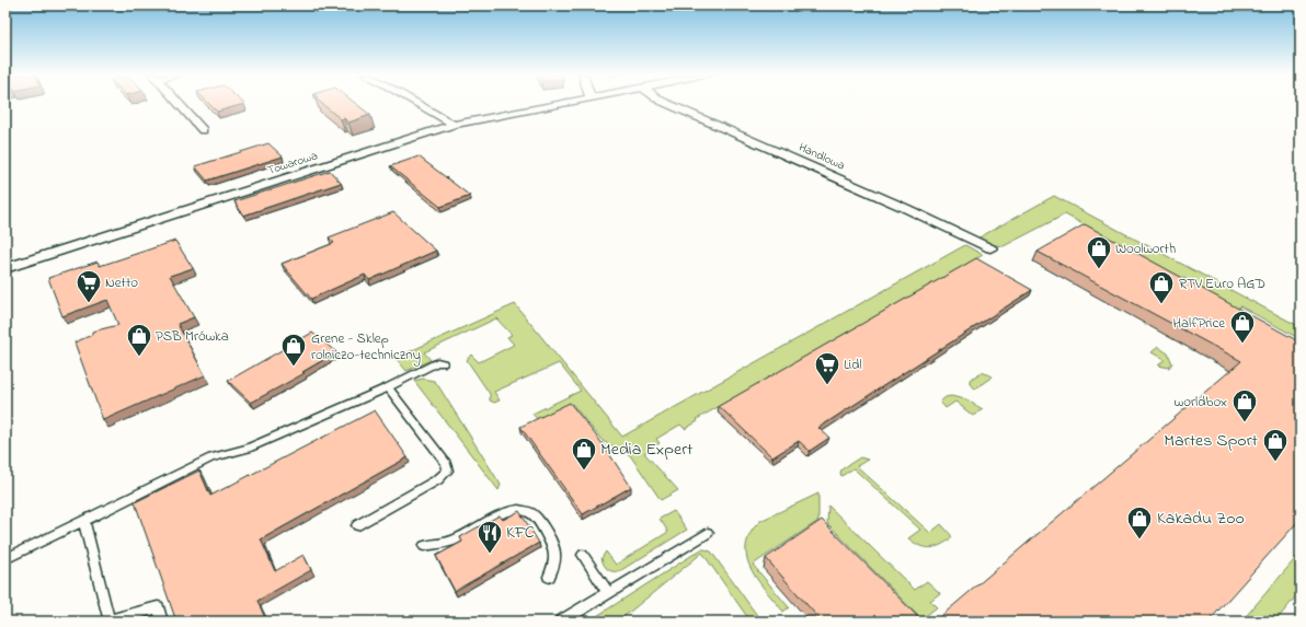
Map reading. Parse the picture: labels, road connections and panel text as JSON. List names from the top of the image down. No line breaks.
{"streets":{"street":["Handlowa","Towarowa"]},"places":{"shop":["Woolworth","RTV Euro AGD","HalfPrice","PSB Mrówka","Grene - Sklep rolniczo-techniczny","worldbox","Martes Sport","Media Expert","Kakadu Zoo"],"supermarket":["Netto","Lidl"],"restaurant":["KFC"]}}
